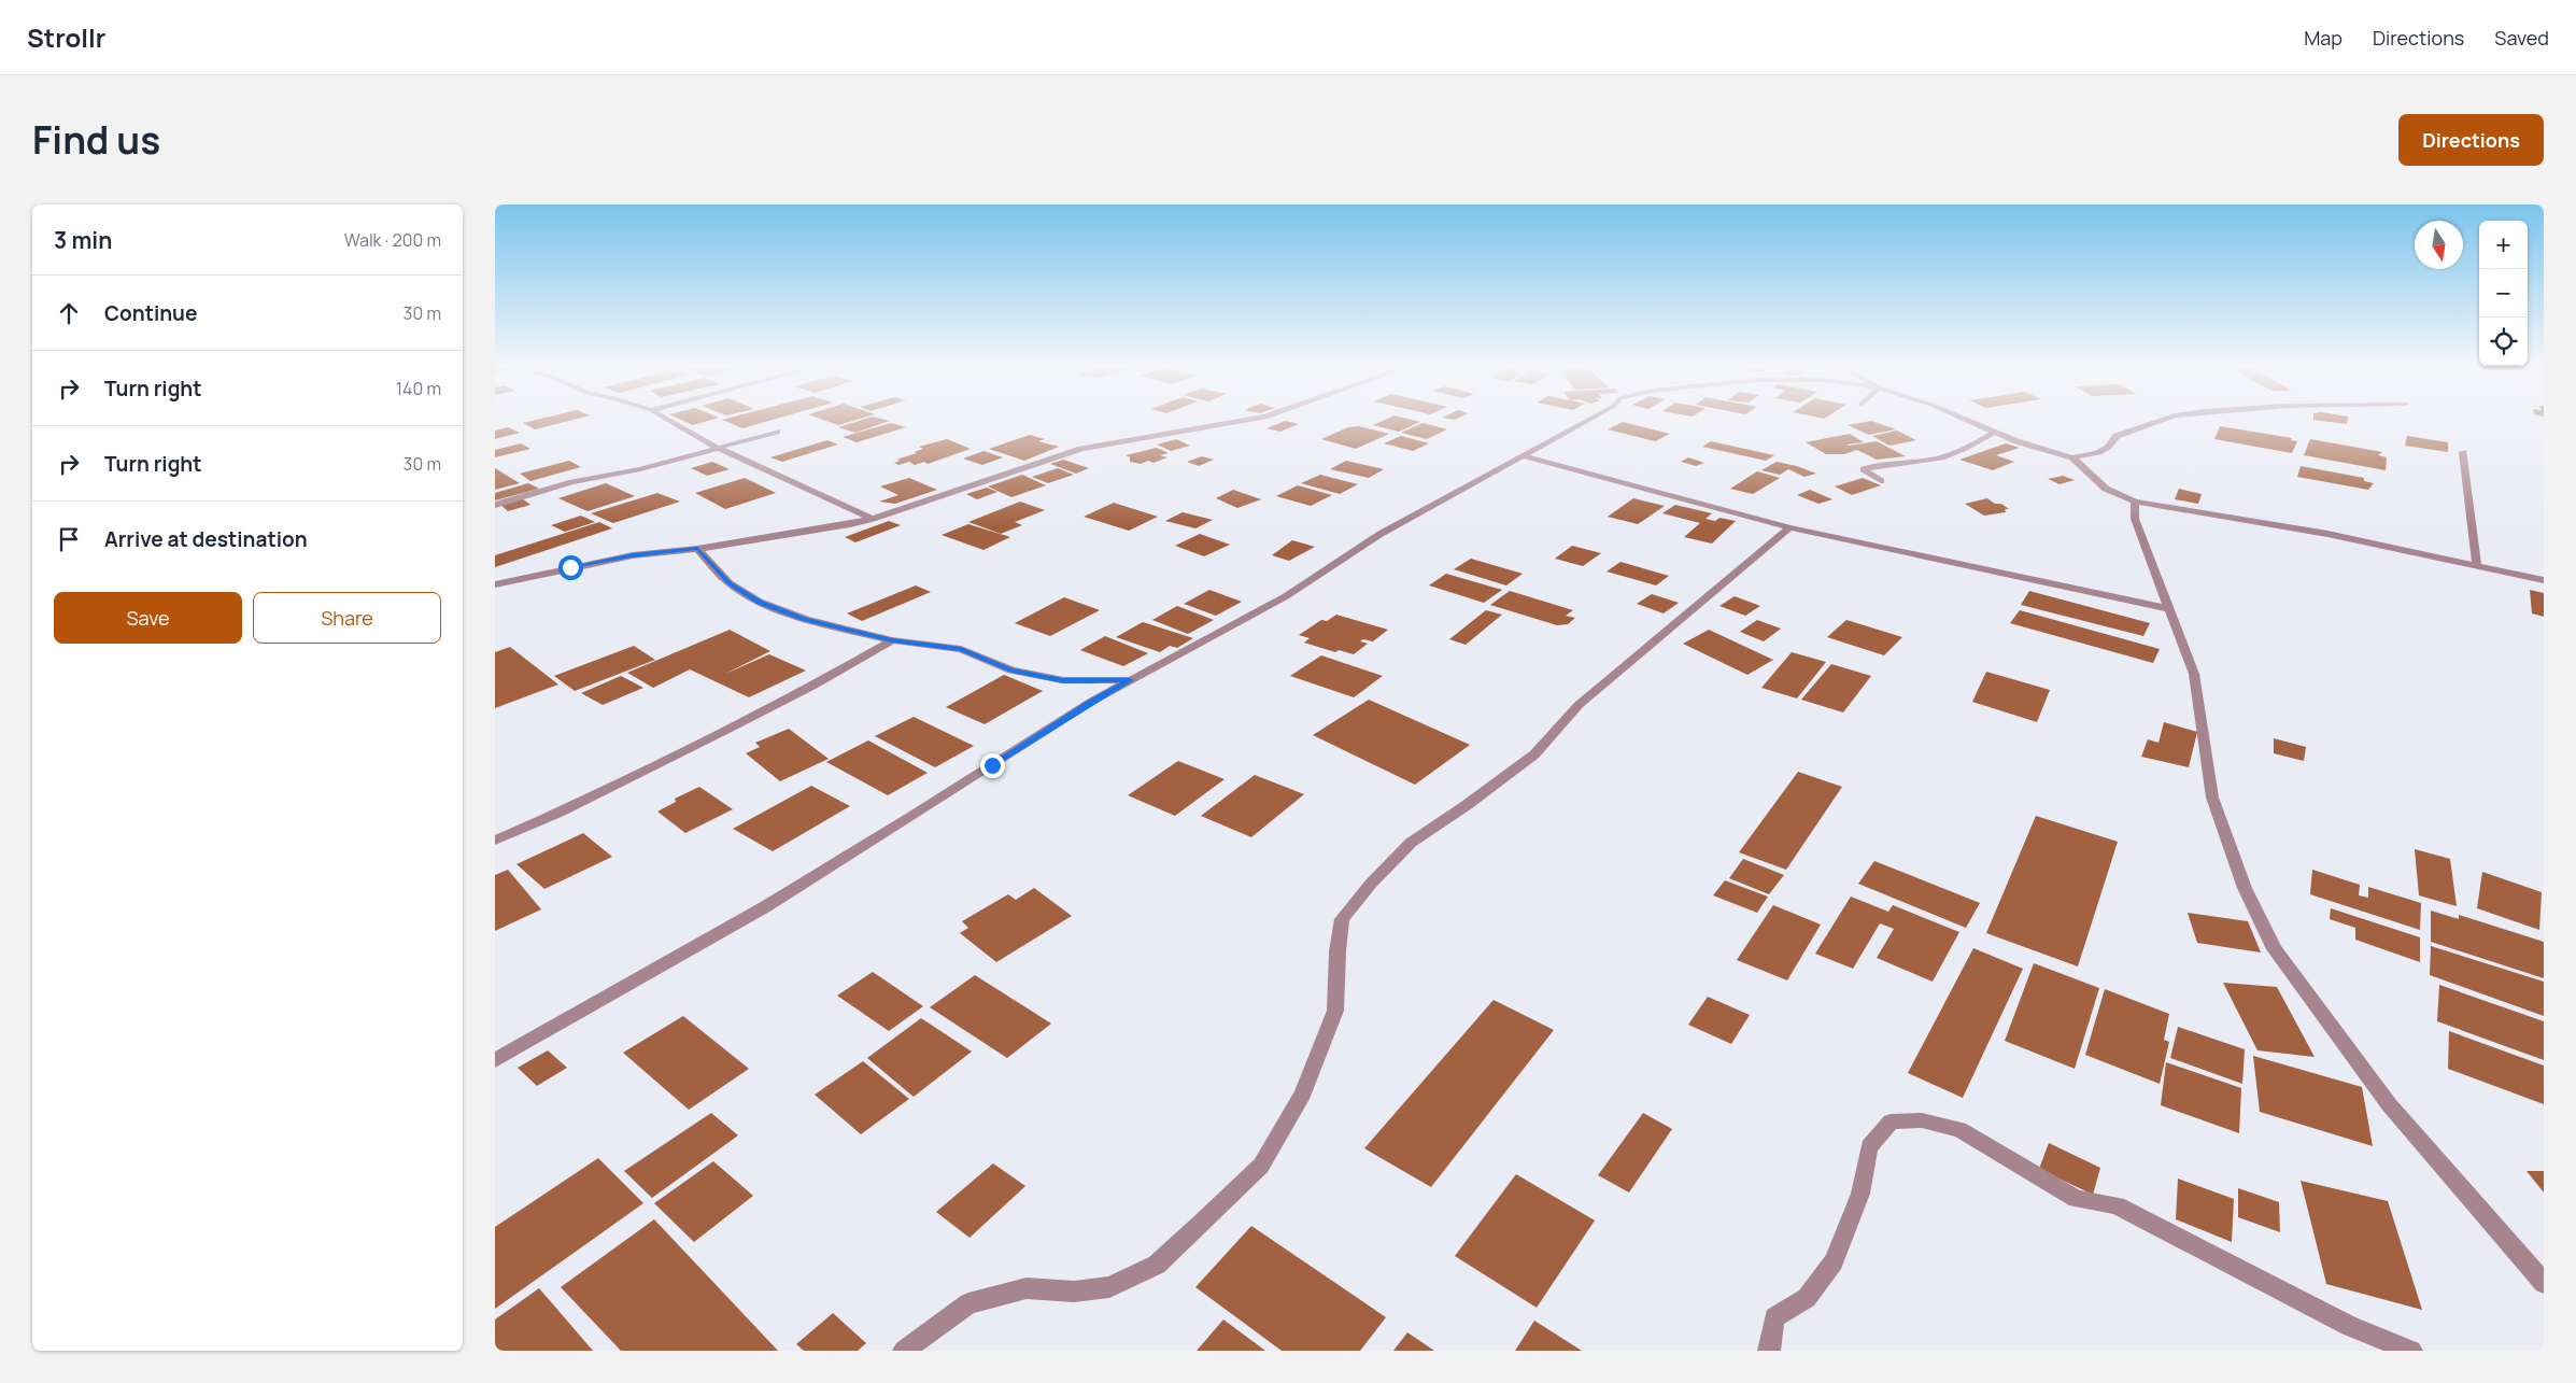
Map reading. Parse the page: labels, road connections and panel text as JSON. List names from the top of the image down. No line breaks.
{"north":"bottom","page":{"header":"Strollr","nav":["Map","Directions","Saved"],"title":"Find us","buttons":["Directions",["Save","Share"]],"heading":["3 min","Walk · 200 m"],"map_buttons":["+","−"],"list":[["Continue","30 m"],["Turn right","140 m"],["Turn right","30 m"],"Arrive at destination"]}}
